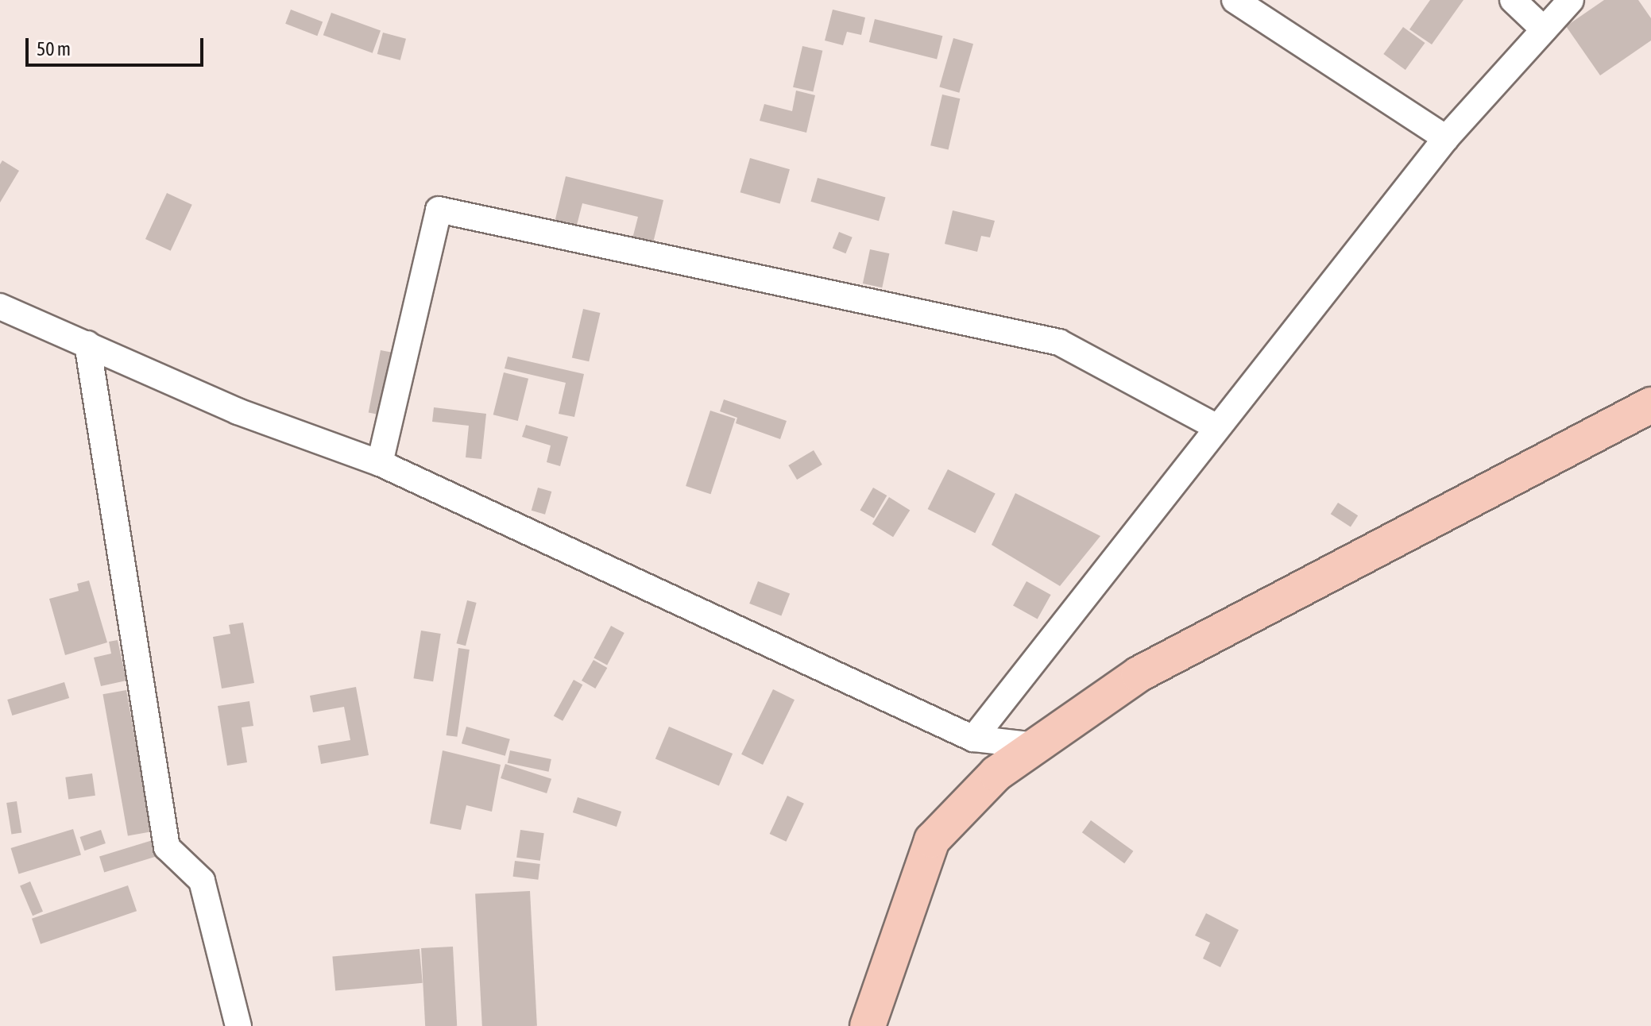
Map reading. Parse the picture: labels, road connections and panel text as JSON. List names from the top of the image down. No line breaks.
{"scale_bar":"50 m"}
